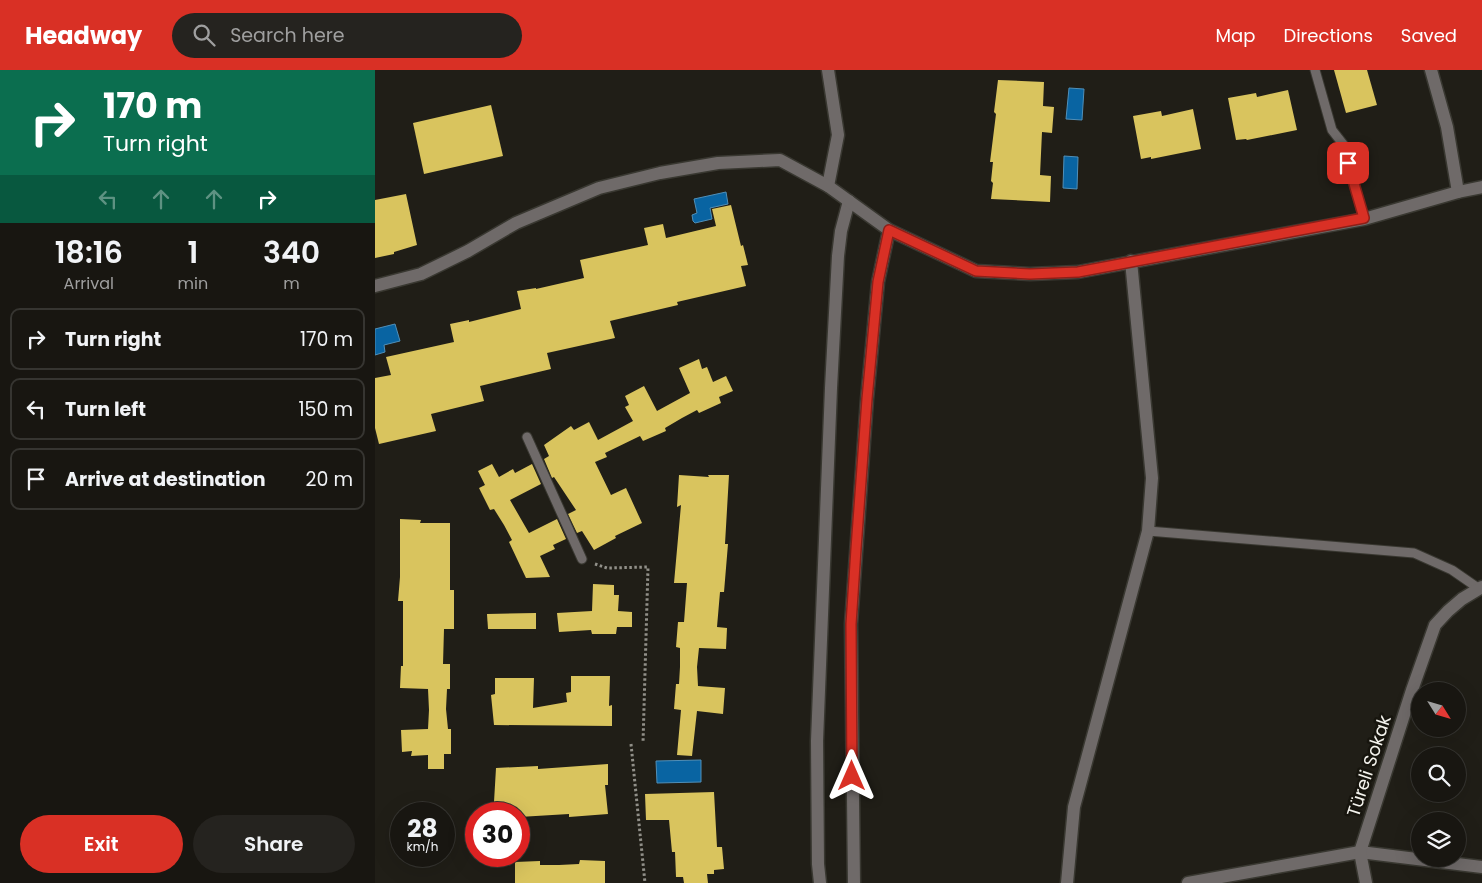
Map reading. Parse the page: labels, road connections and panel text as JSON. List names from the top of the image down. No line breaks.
{"streets":{"street":["Türeli Sokak"]},"north":"bottom right","page":{"header":"Headway","search":"Search here","nav":["Map","Directions","Saved"],"turn":["170 m","Turn right"],"eta":["18:16","Arrival","1","min","340","m"],"list":[{"name":"Turn right","value":"170 m"},{"name":"Turn left","value":"150 m"},{"name":"Arrive at destination","value":"20 m"}],"speed":"28 km/h","limit":"30","buttons":["Exit","Share"]}}
